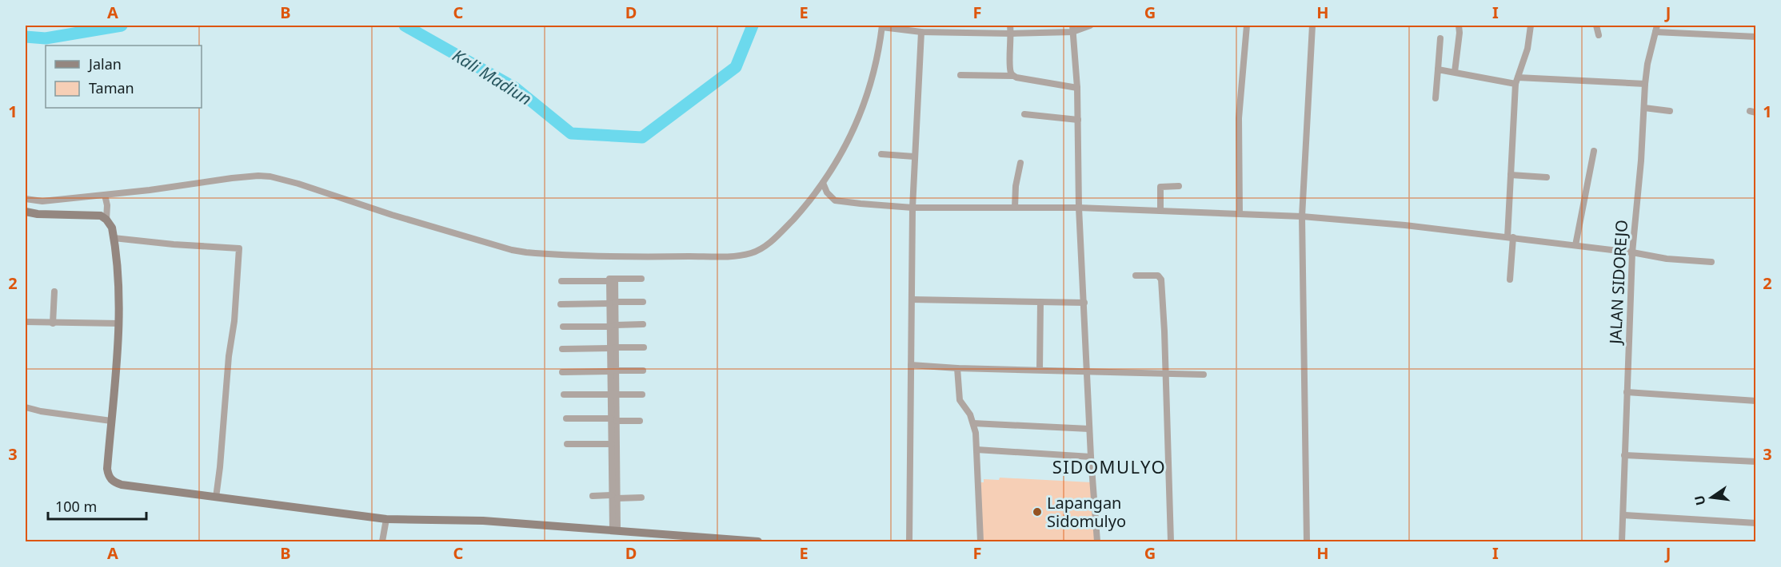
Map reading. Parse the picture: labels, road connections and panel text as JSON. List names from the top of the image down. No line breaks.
{"streets":{"street":["JALAN SIDOREJO"]},"districts":["SIDOMULYO"],"water":["Kali Madiun"],"places":["Lapangan Sidomulyo"],"legend":["Jalan","Taman"],"scale_bar":"100 m","north":"left","grid":{"columns":["A","B","C","D","E","F","G","H","I","J"],"rows":["1","2","3"]}}
